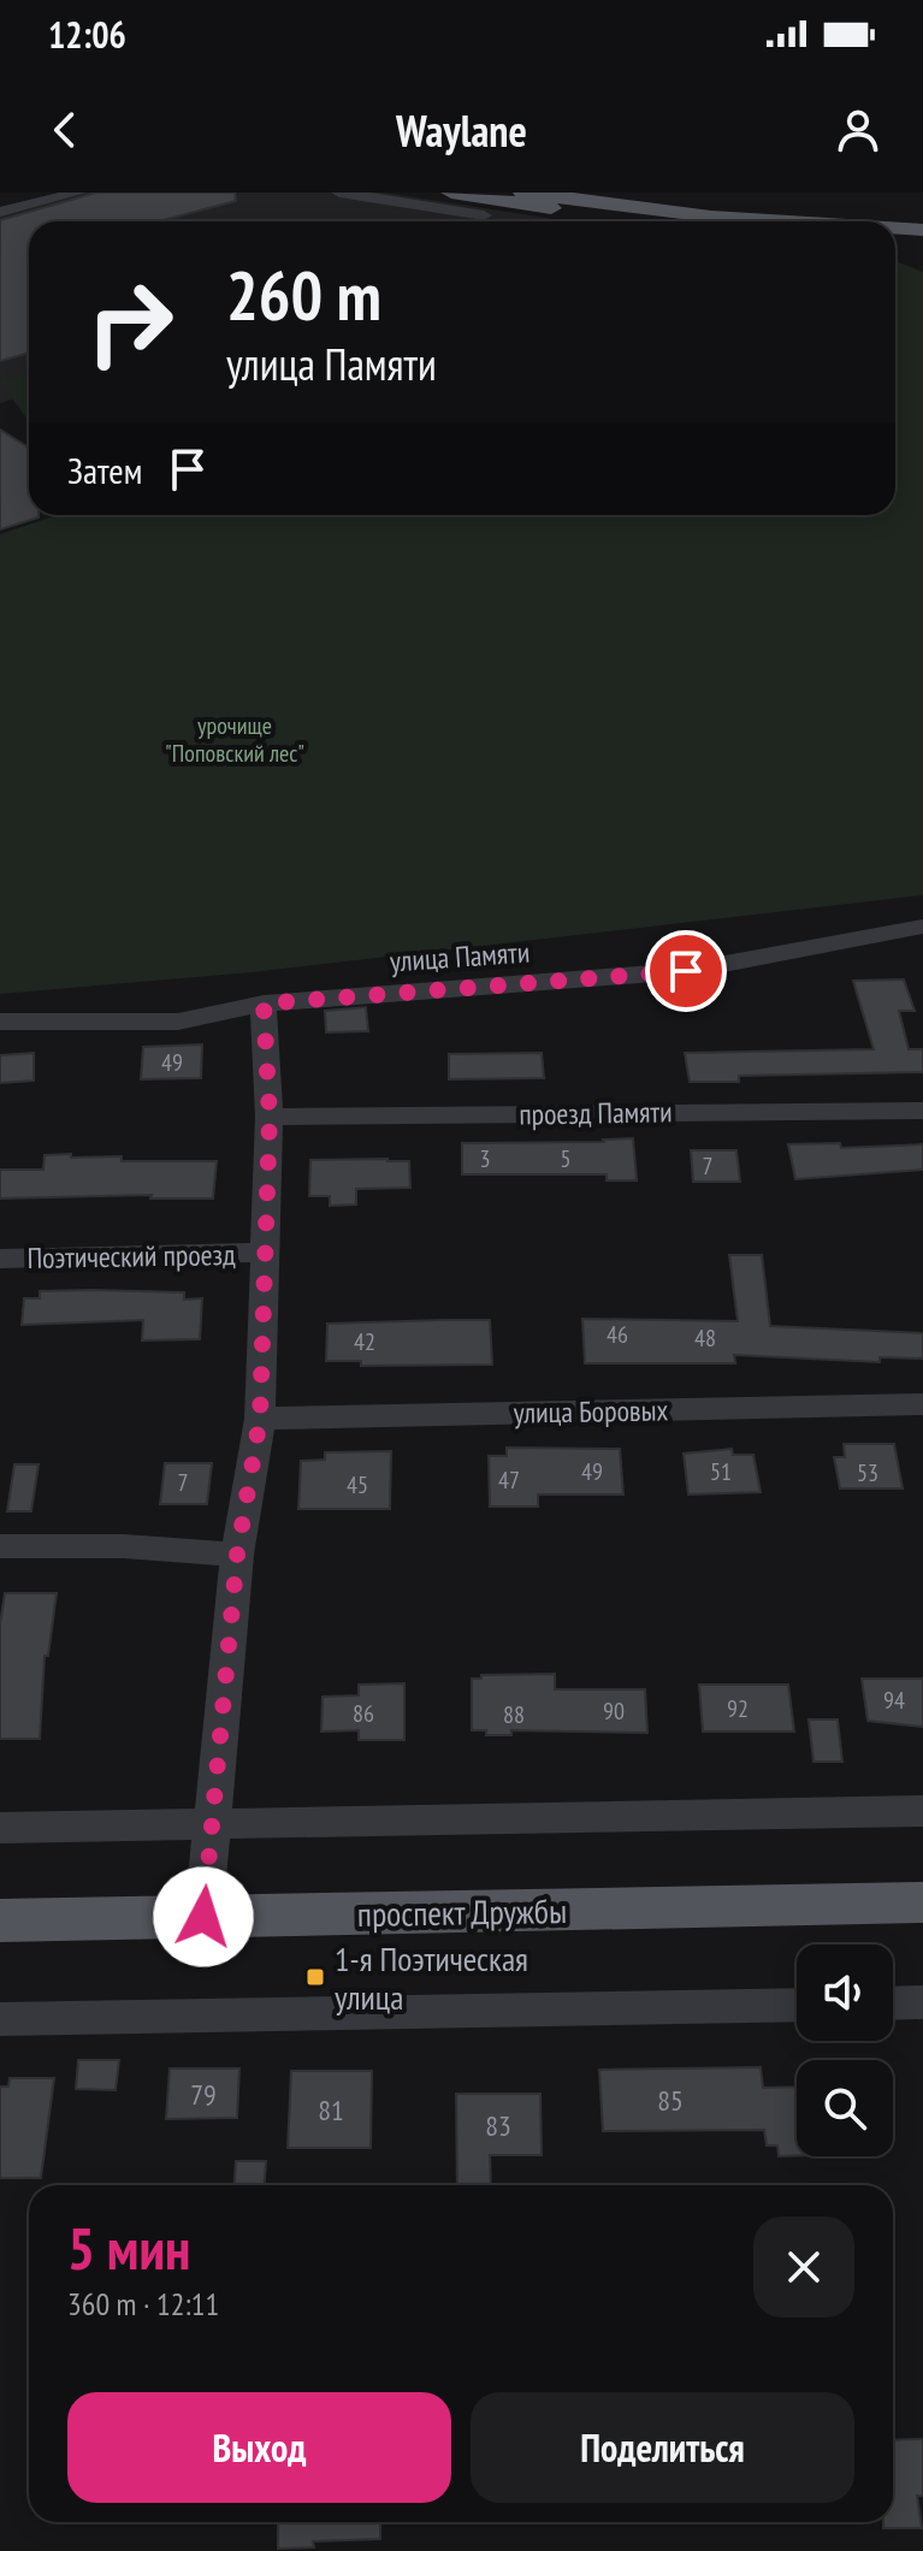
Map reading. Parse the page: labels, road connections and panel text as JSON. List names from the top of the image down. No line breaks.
{"streets":{"main road":["проспект Дружбы"],"street":["улица Памяти","проезд Памяти","Поэтический проезд","улица Боровых"]},"parks":["урочище \"Поповский лес\""],"places":{"transit":["1-я Поэтическая улица"]},"house_numbers":["49","3","5","7","46","48","42","49","51","53","47","7","45","94","92","90","86","88","79","85","81","83"],"page":{"status":"12:06","header":"Waylane","turn":["260 m","улица Памяти"],"then":"Затем","heading":["5 мин","360 m · 12:11"],"buttons":["Выход","Поделиться"]}}
